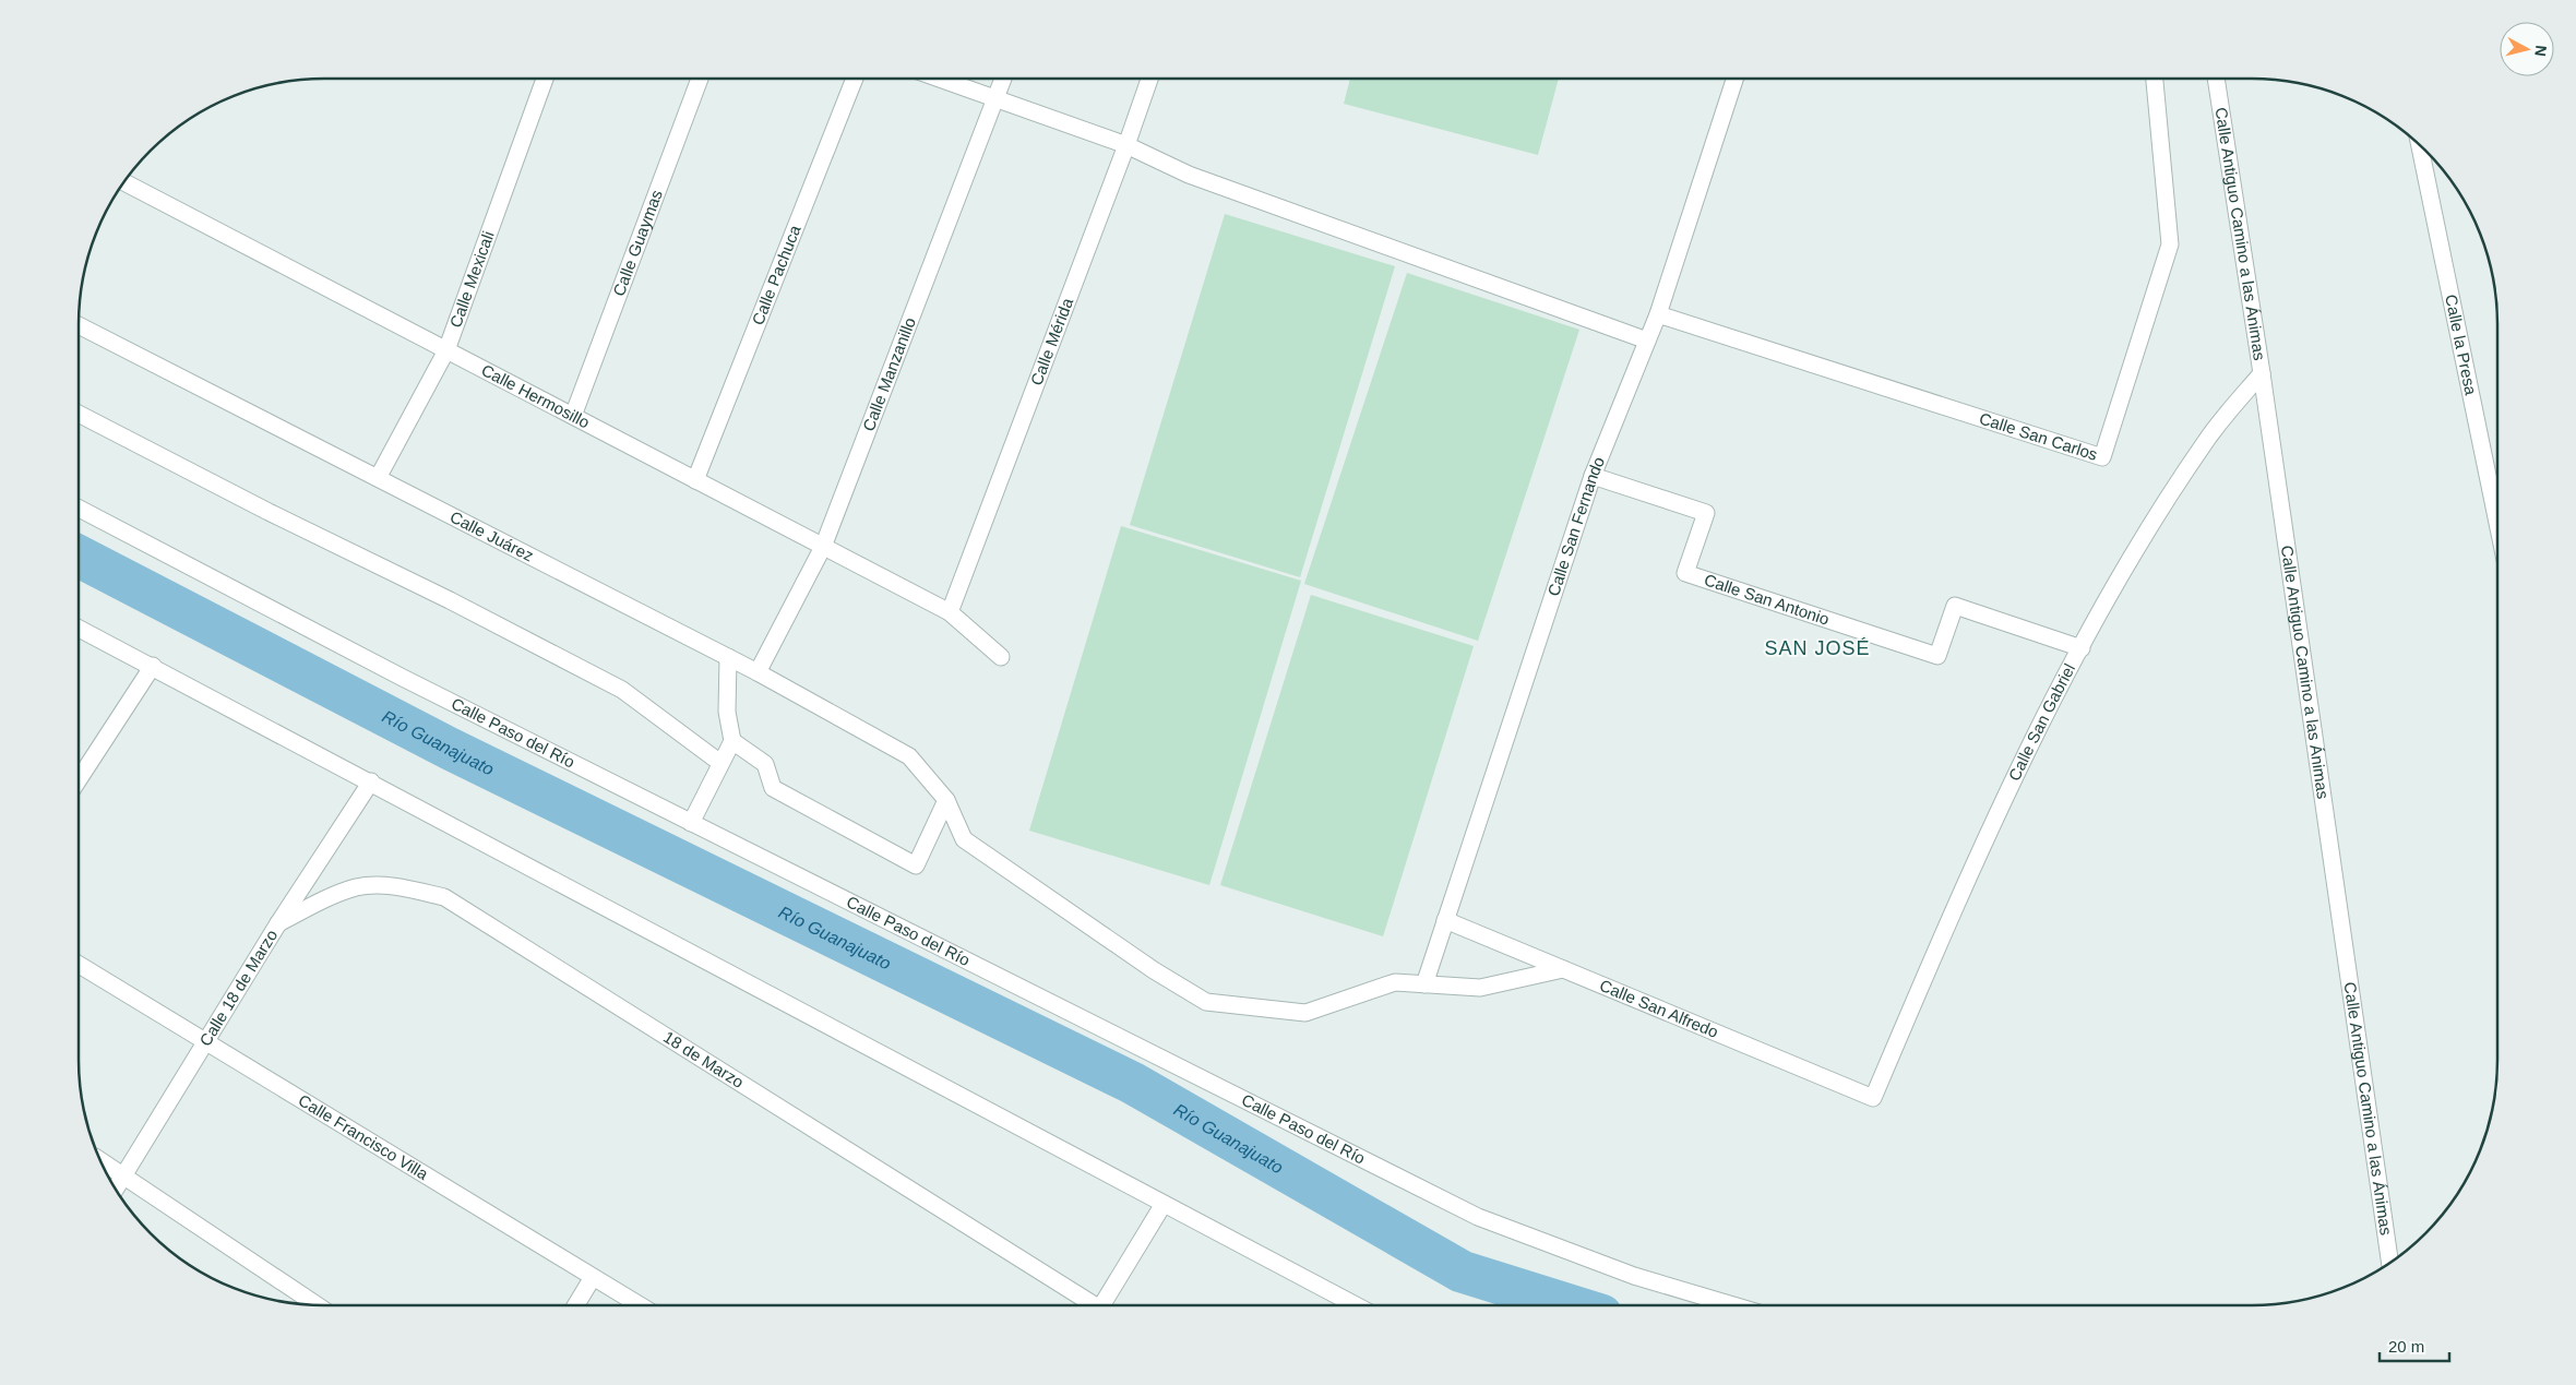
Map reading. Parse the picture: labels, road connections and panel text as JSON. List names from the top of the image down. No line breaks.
{"streets":{"street":["Calle Antiguo Camino a las Ánimas","Calle Guaymas","Calle Pachuca","Calle Mexicali","Calle Mérida","Calle la Presa","Calle Manzanillo","Calle Hermosillo","Calle San Carlos","Calle San Fernando","Calle Juárez","Calle San Antonio","Calle San Gabriel","Calle Paso del Río","Calle 18 de Marzo","Calle San Alfredo","18 de Marzo","Calle Francisco Villa"]},"crossings":[["Calle Antiguo Camino a las Ánimas","Calle San Gabriel"],["Calle Guaymas","Calle Hermosillo"],["Calle Pachuca","Calle Hermosillo"],["Calle Mexicali","Calle Hermosillo"],["Calle Mexicali","Calle Juárez"],["Calle Mérida","Calle Hermosillo"],["Calle Manzanillo","Calle Hermosillo"],["Calle Manzanillo","Calle Juárez"],["Calle San Carlos","Calle San Fernando"],["Calle San Fernando","Calle San Antonio"],["Calle San Fernando","Calle San Alfredo"],["Calle San Antonio","Calle San Gabriel"],["Calle San Gabriel","Calle San Alfredo"],["Calle 18 de Marzo","18 de Marzo"],["Calle 18 de Marzo","Calle Francisco Villa"]],"districts":["SAN JOSÉ"],"water":["Río Guanajuato"],"scale_bar":"20 m","north":"right"}
